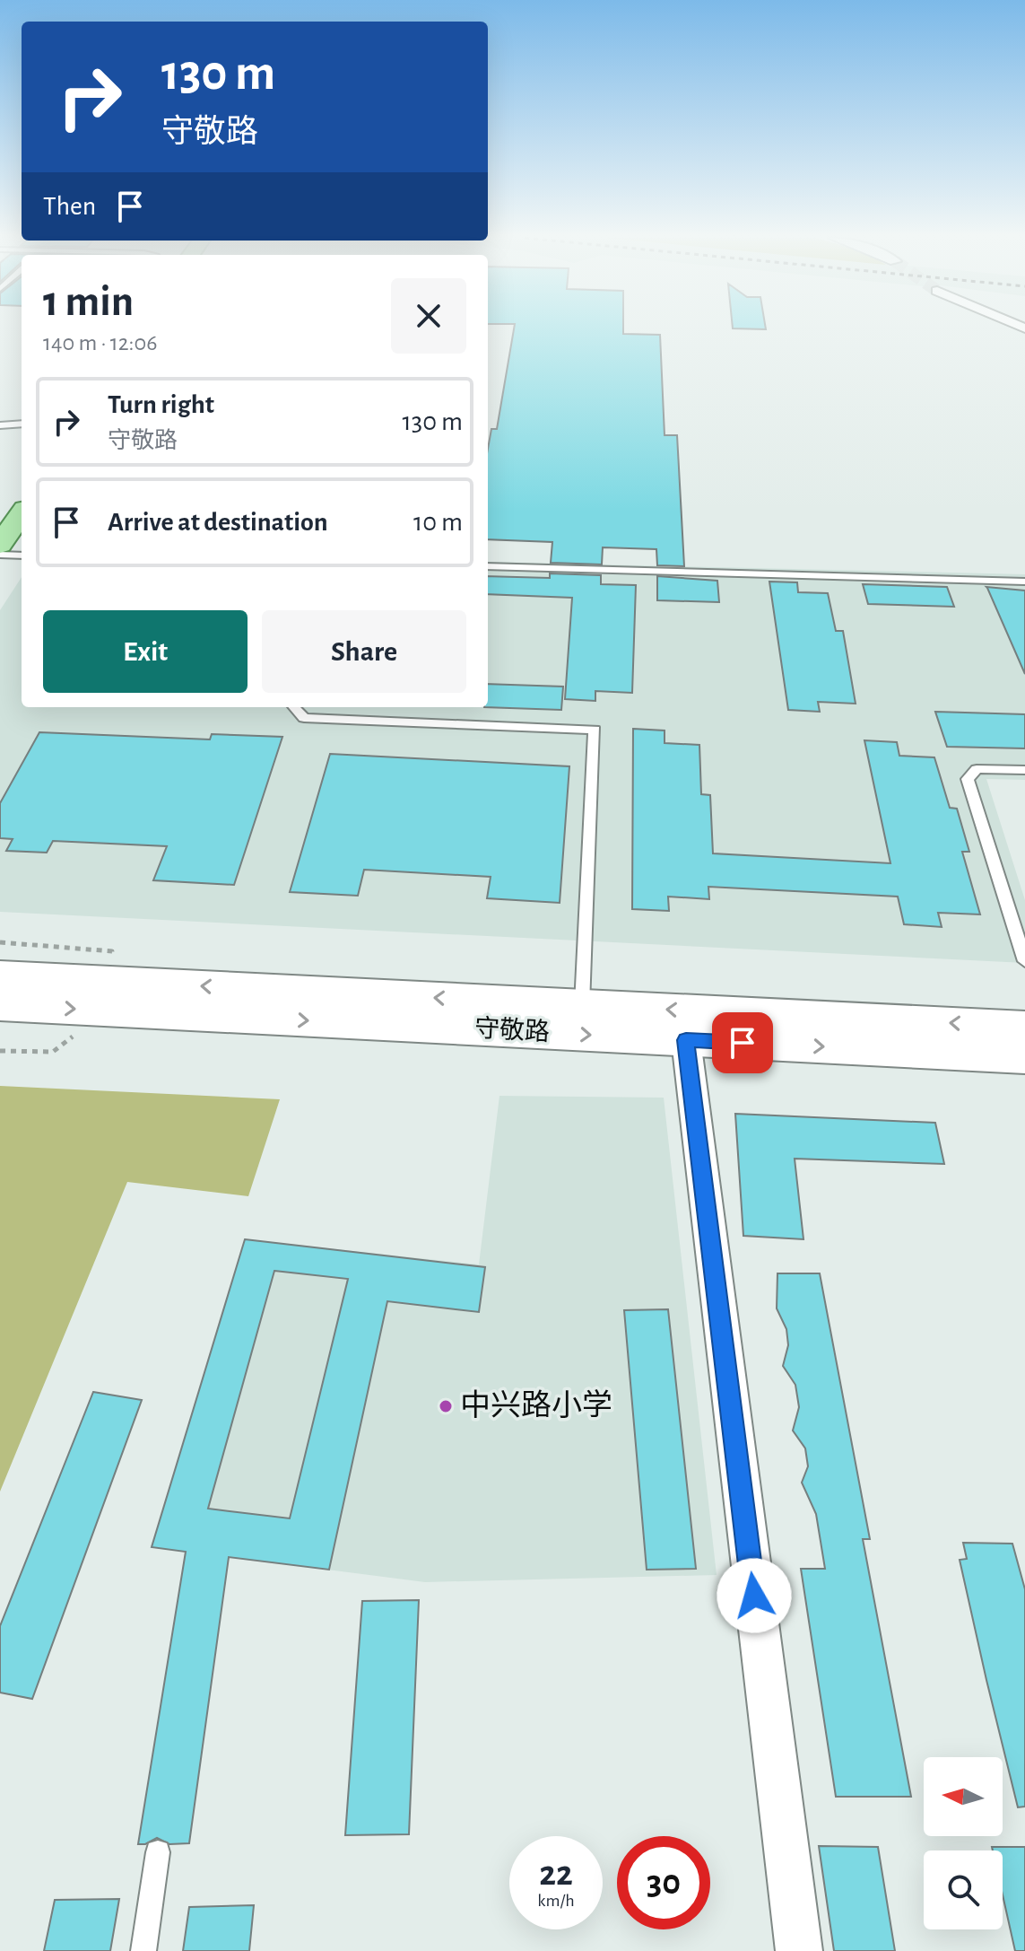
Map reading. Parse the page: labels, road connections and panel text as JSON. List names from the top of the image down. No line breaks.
{"streets":{"main road":["守敬路"]},"places":["中兴路小学"],"north":"left","page":{"turn":["130 m","守敬路"],"then":"Then","heading":["1 min","140 m · 12:06"],"list":[{"name":"Turn right","note":"守敬路","value":"130 m"},{"name":"Arrive at destination","value":"10 m"}],"buttons":["Exit","Share"],"speed":"22 km/h","limit":"30"}}
